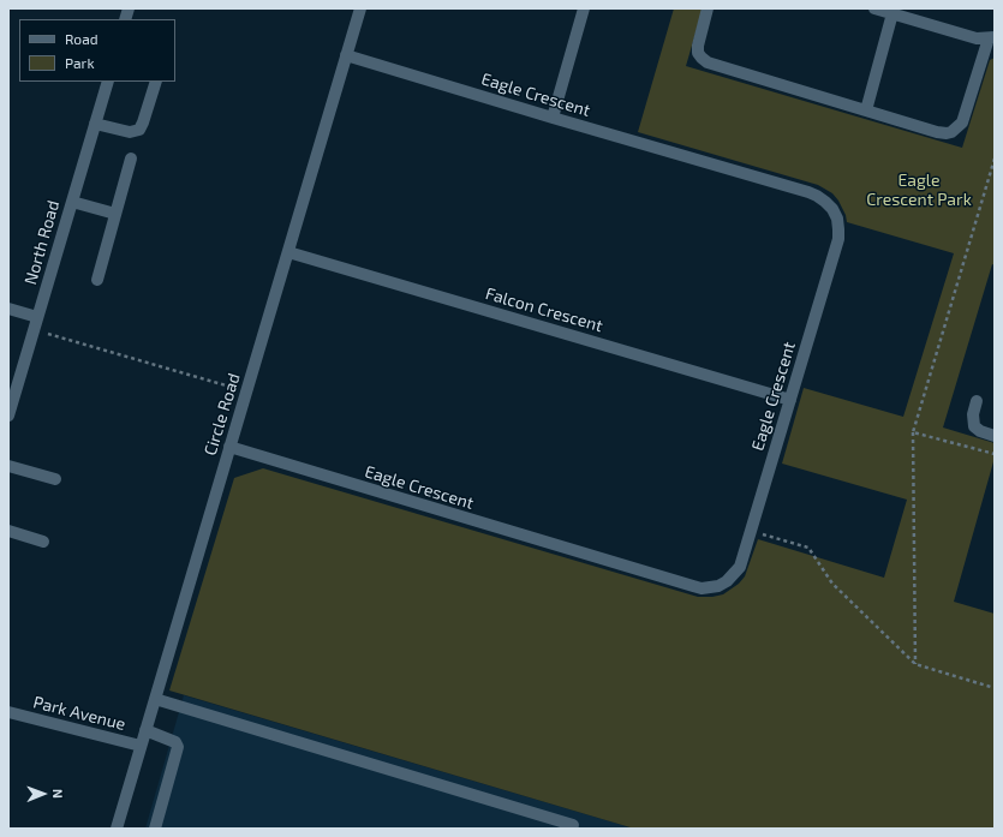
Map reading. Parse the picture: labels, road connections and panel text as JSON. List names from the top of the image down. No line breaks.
{"streets":{"street":["Eagle Crescent","North Road","Falcon Crescent","Circle Road","Park Avenue"]},"crossings":[["Eagle Crescent","Falcon Crescent"],["Eagle Crescent","Circle Road"],["Falcon Crescent","Circle Road"],["Circle Road","Park Avenue"]],"parks":["Eagle Crescent Park"],"legend":["Road","Park"],"north":"right"}
